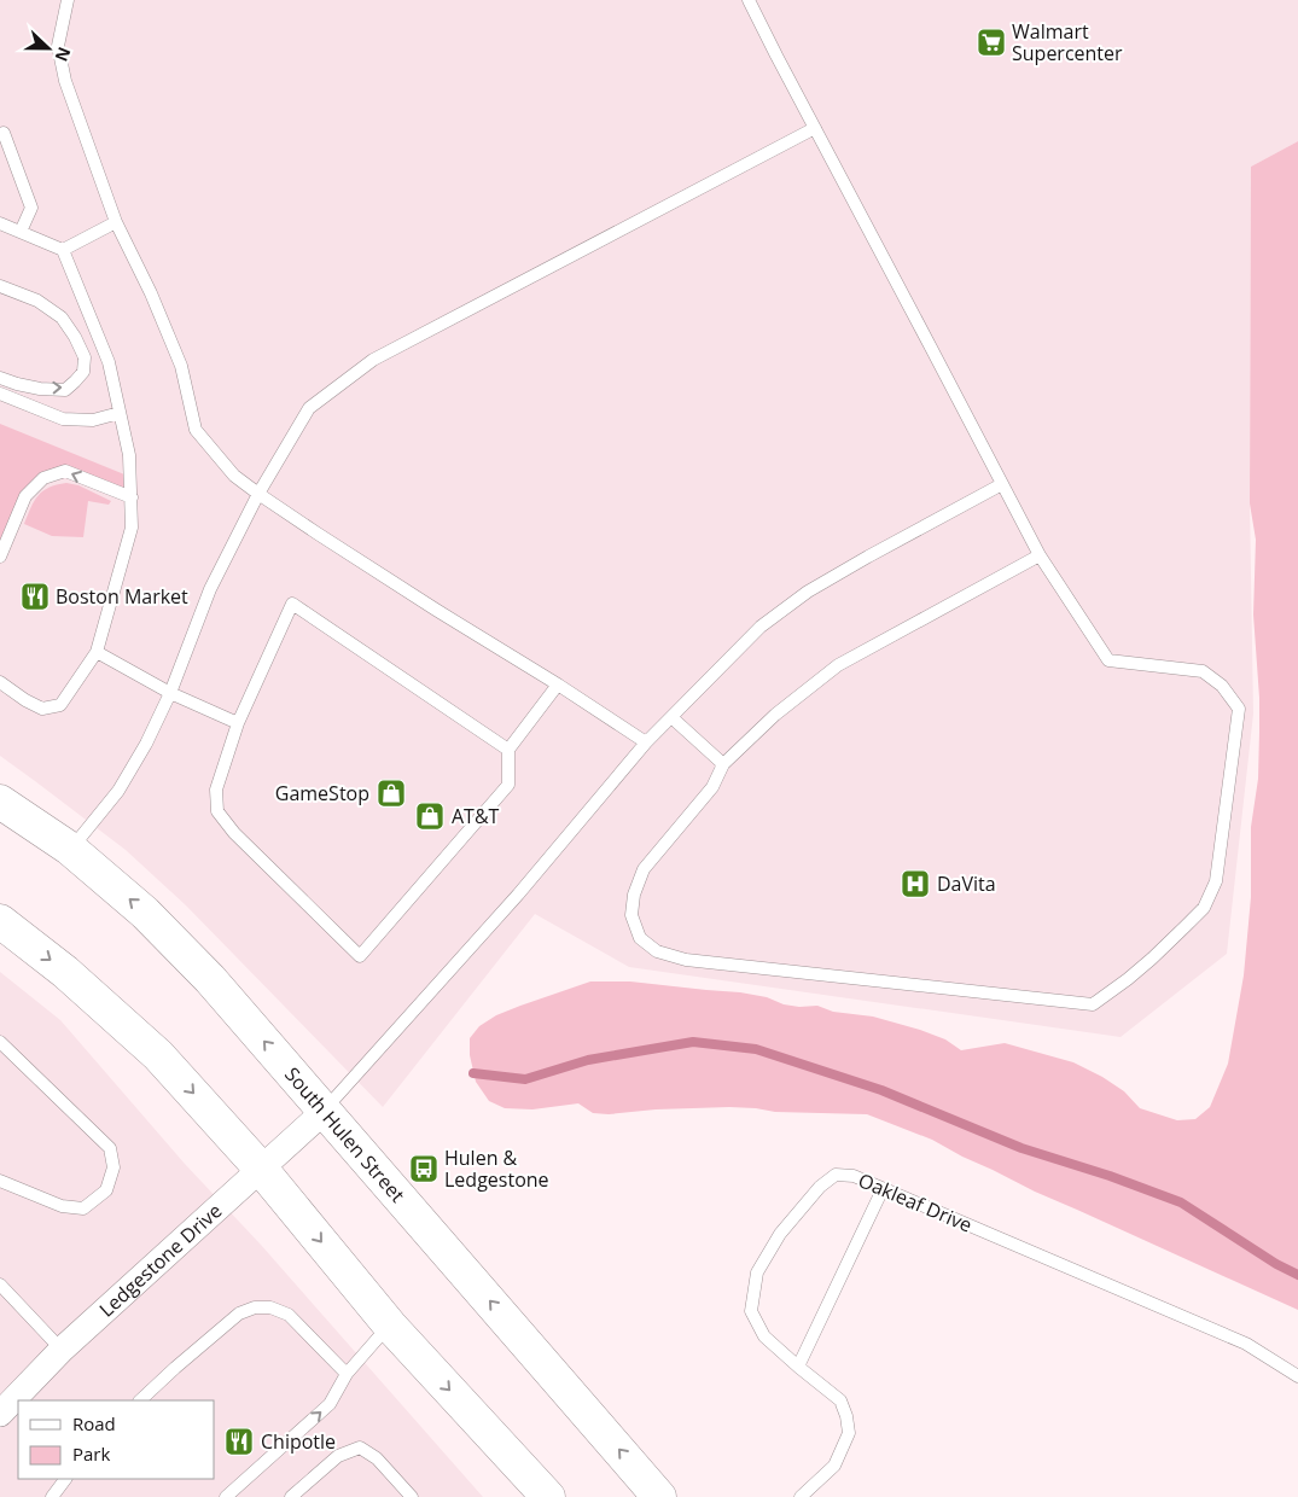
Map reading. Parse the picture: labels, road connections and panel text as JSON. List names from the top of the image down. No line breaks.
{"streets":{"main road":["South Hulen Street"],"street":["Ledgestone Drive"],"lane":["Oakleaf Drive"]},"crossings":[["South Hulen Street","Ledgestone Drive"]],"places":{"supermarket":["Walmart Supercenter"],"restaurant":["Boston Market","Chipotle"],"shop":["GameStop","AT&T"],"hospital":["DaVita"],"bus stop":["Hulen & Ledgestone"]},"legend":["Road","Park"],"north":"right"}
